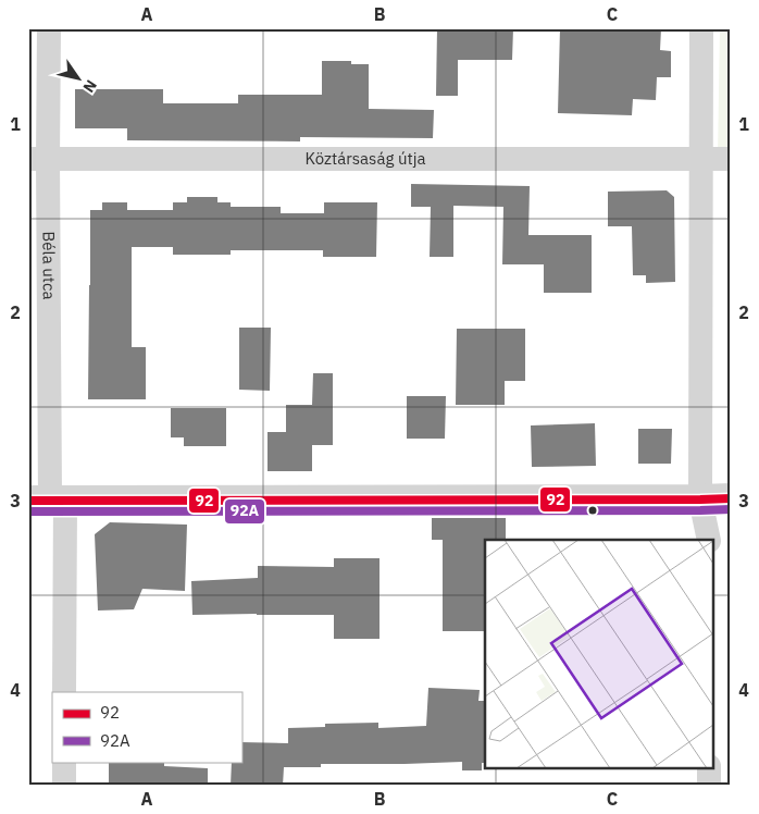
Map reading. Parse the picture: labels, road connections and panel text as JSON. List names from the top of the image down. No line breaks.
{"streets":{"street":["Köztársaság útja","Béla utca"]},"crossings":[["Köztársaság útja","Béla utca"]],"lines":["transit line 92","transit line 92A"],"legend":["92","92A"],"north":"bottom right","grid":{"columns":["A","B","C"],"rows":["1","2","3","4"]}}
